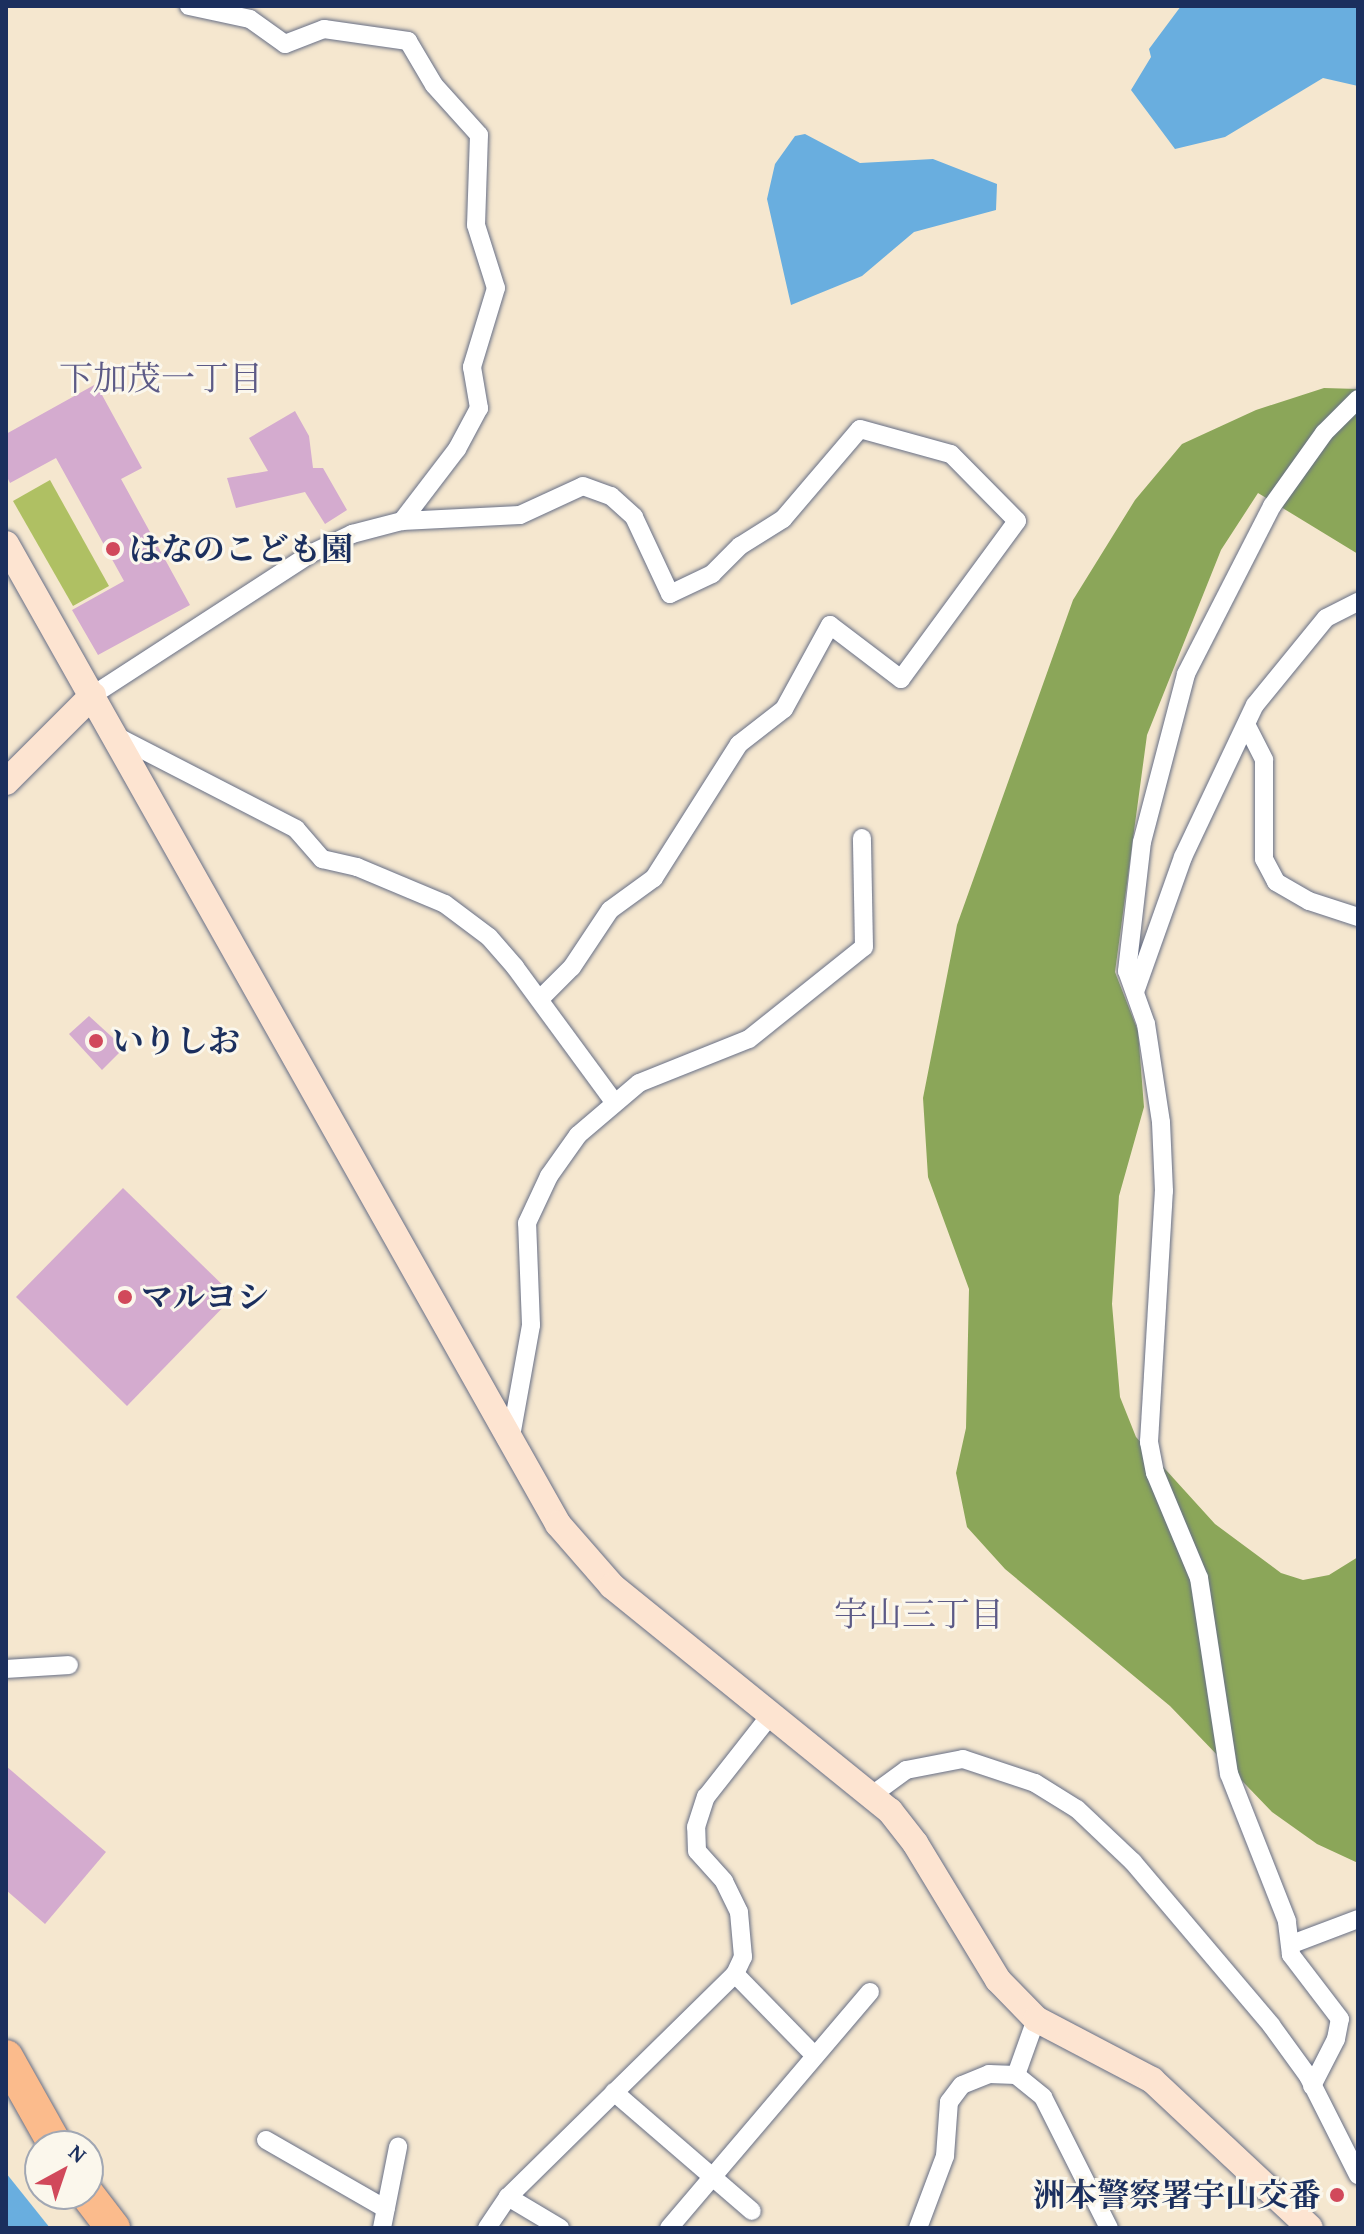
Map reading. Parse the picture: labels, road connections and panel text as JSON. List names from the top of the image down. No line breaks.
{"districts":["下加茂一丁目","宇山三丁目"],"places":["はなのこども園","いりしお","マルヨシ","洲本警察署宇山交番"],"north":"top right"}
